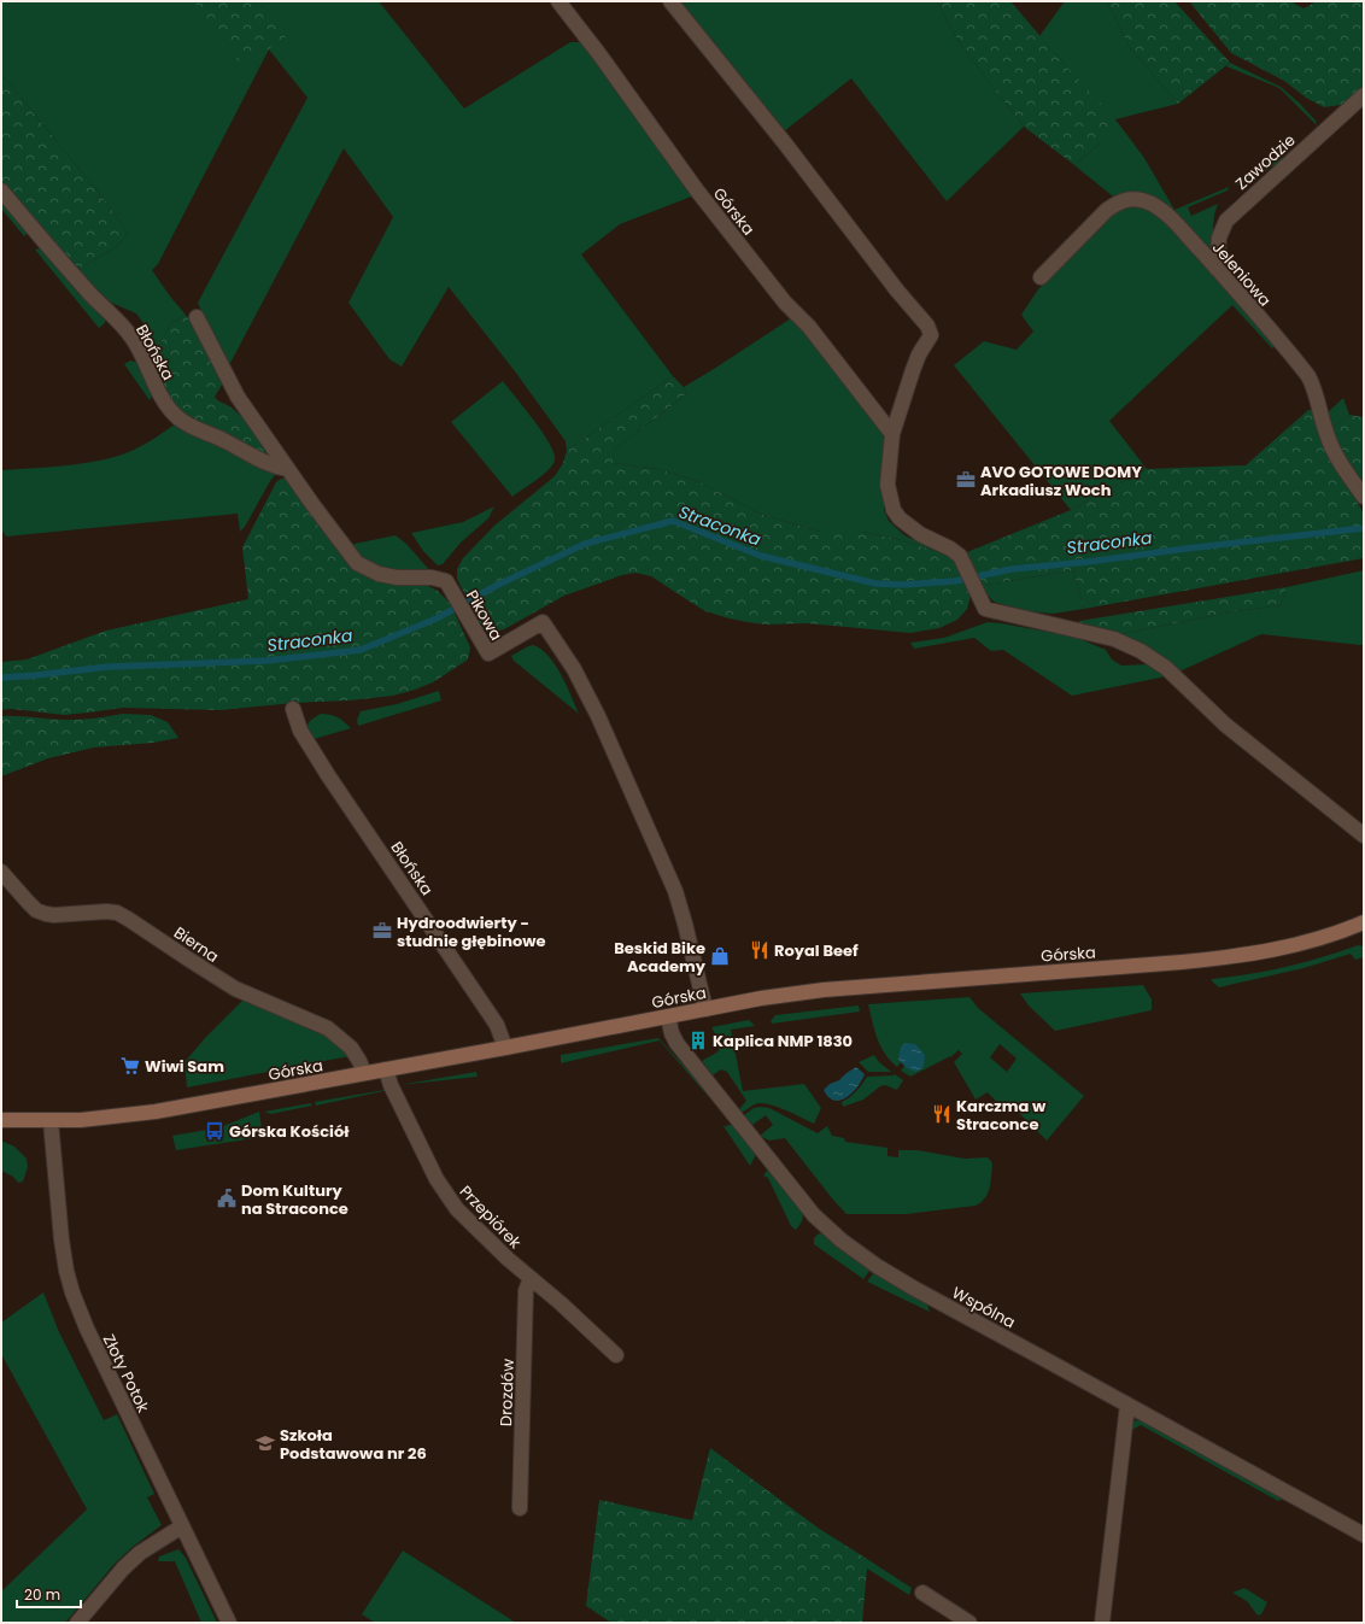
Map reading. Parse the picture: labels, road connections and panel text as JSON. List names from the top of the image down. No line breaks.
{"streets":{"street":["Zawodzie","Górska","Jeleniowa","Błońska","Pikowa","Bierna","Przepiórek","Wspólna","Złoty Potok","Drozdów"]},"crossings":[["Zawodzie","Jeleniowa"],["Górska","Błońska"],["Górska","Pikowa"],["Górska","Bierna"],["Górska","Przepiórek"],["Górska","Wspólna"],["Górska","Złoty Potok"],["Błońska","Pikowa"],["Przepiórek","Drozdów"]],"water":["Straconka"],"places":{"office":["AVO GOTOWE DOMY Arkadiusz Woch","Hydroodwierty - studnie głębinowe"],"restaurant":["Royal Beef","Karczma w Straconce"],"shop":["Beskid Bike Academy"],"building":["Kaplica NMP 1830"],"supermarket":["Wiwi Sam"],"bus stop":["Górska Kościół"],"public building":["Dom Kultury na Straconce"],"school or university":["Szkoła Podstawowa nr 26"]},"scale_bar":"20 m"}
